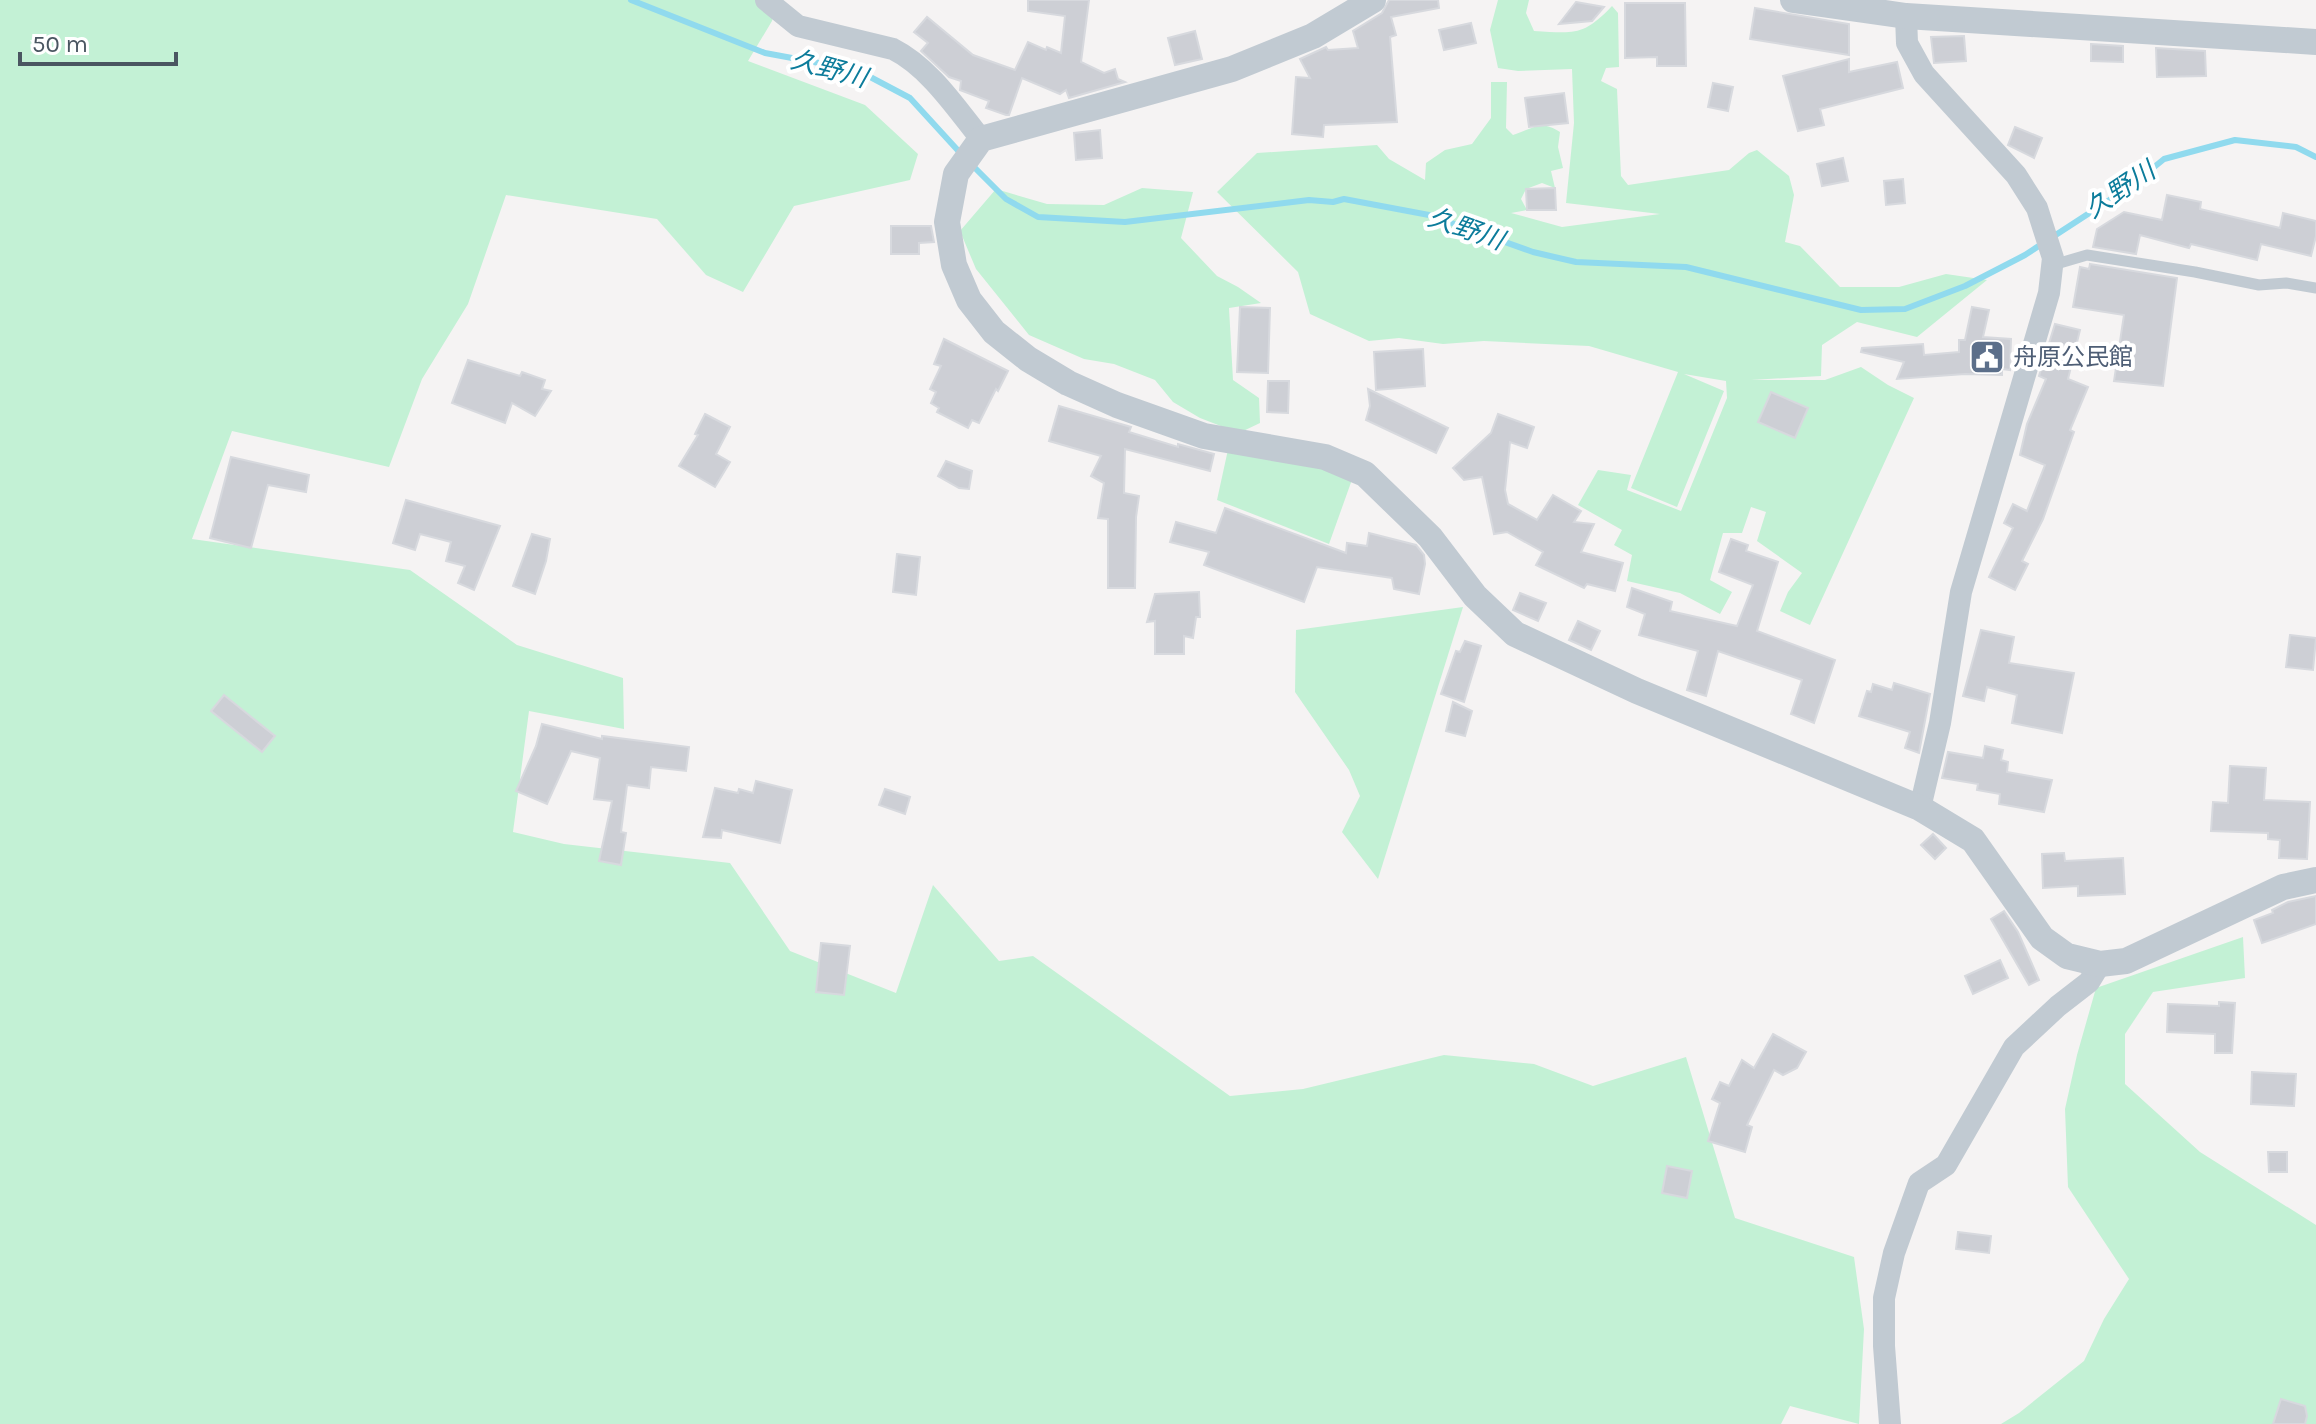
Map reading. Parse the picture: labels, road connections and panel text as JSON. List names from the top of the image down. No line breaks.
{"water":["久野川"],"places":{"public building":["舟原公民館"]},"scale_bar":"50 m"}
